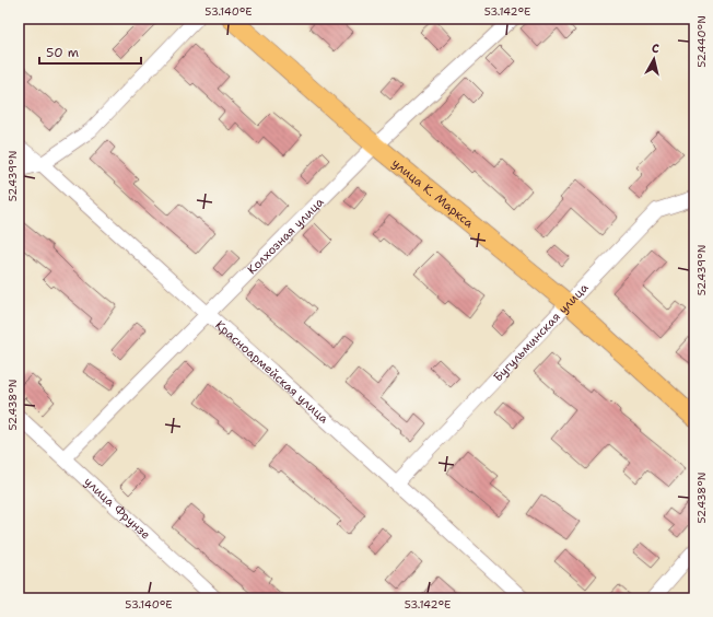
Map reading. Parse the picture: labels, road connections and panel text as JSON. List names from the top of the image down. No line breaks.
{"streets":{"main road":["улица К. Маркса"],"street":["Колхозная улица","Бугульминская улица","Красноармейская улица","улица Фрунзе"]},"crossings":[["улица К. Маркса","Колхозная улица"],["улица К. Маркса","Бугульминская улица"],["Колхозная улица","Красноармейская улица"],["Колхозная улица","улица Фрунзе"],["Бугульминская улица","Красноармейская улица"]],"scale_bar":"50 m","north":"top","coordinates":["53.140°E","53.142°E","52.440°N","52.439°N","52.438°N"]}
